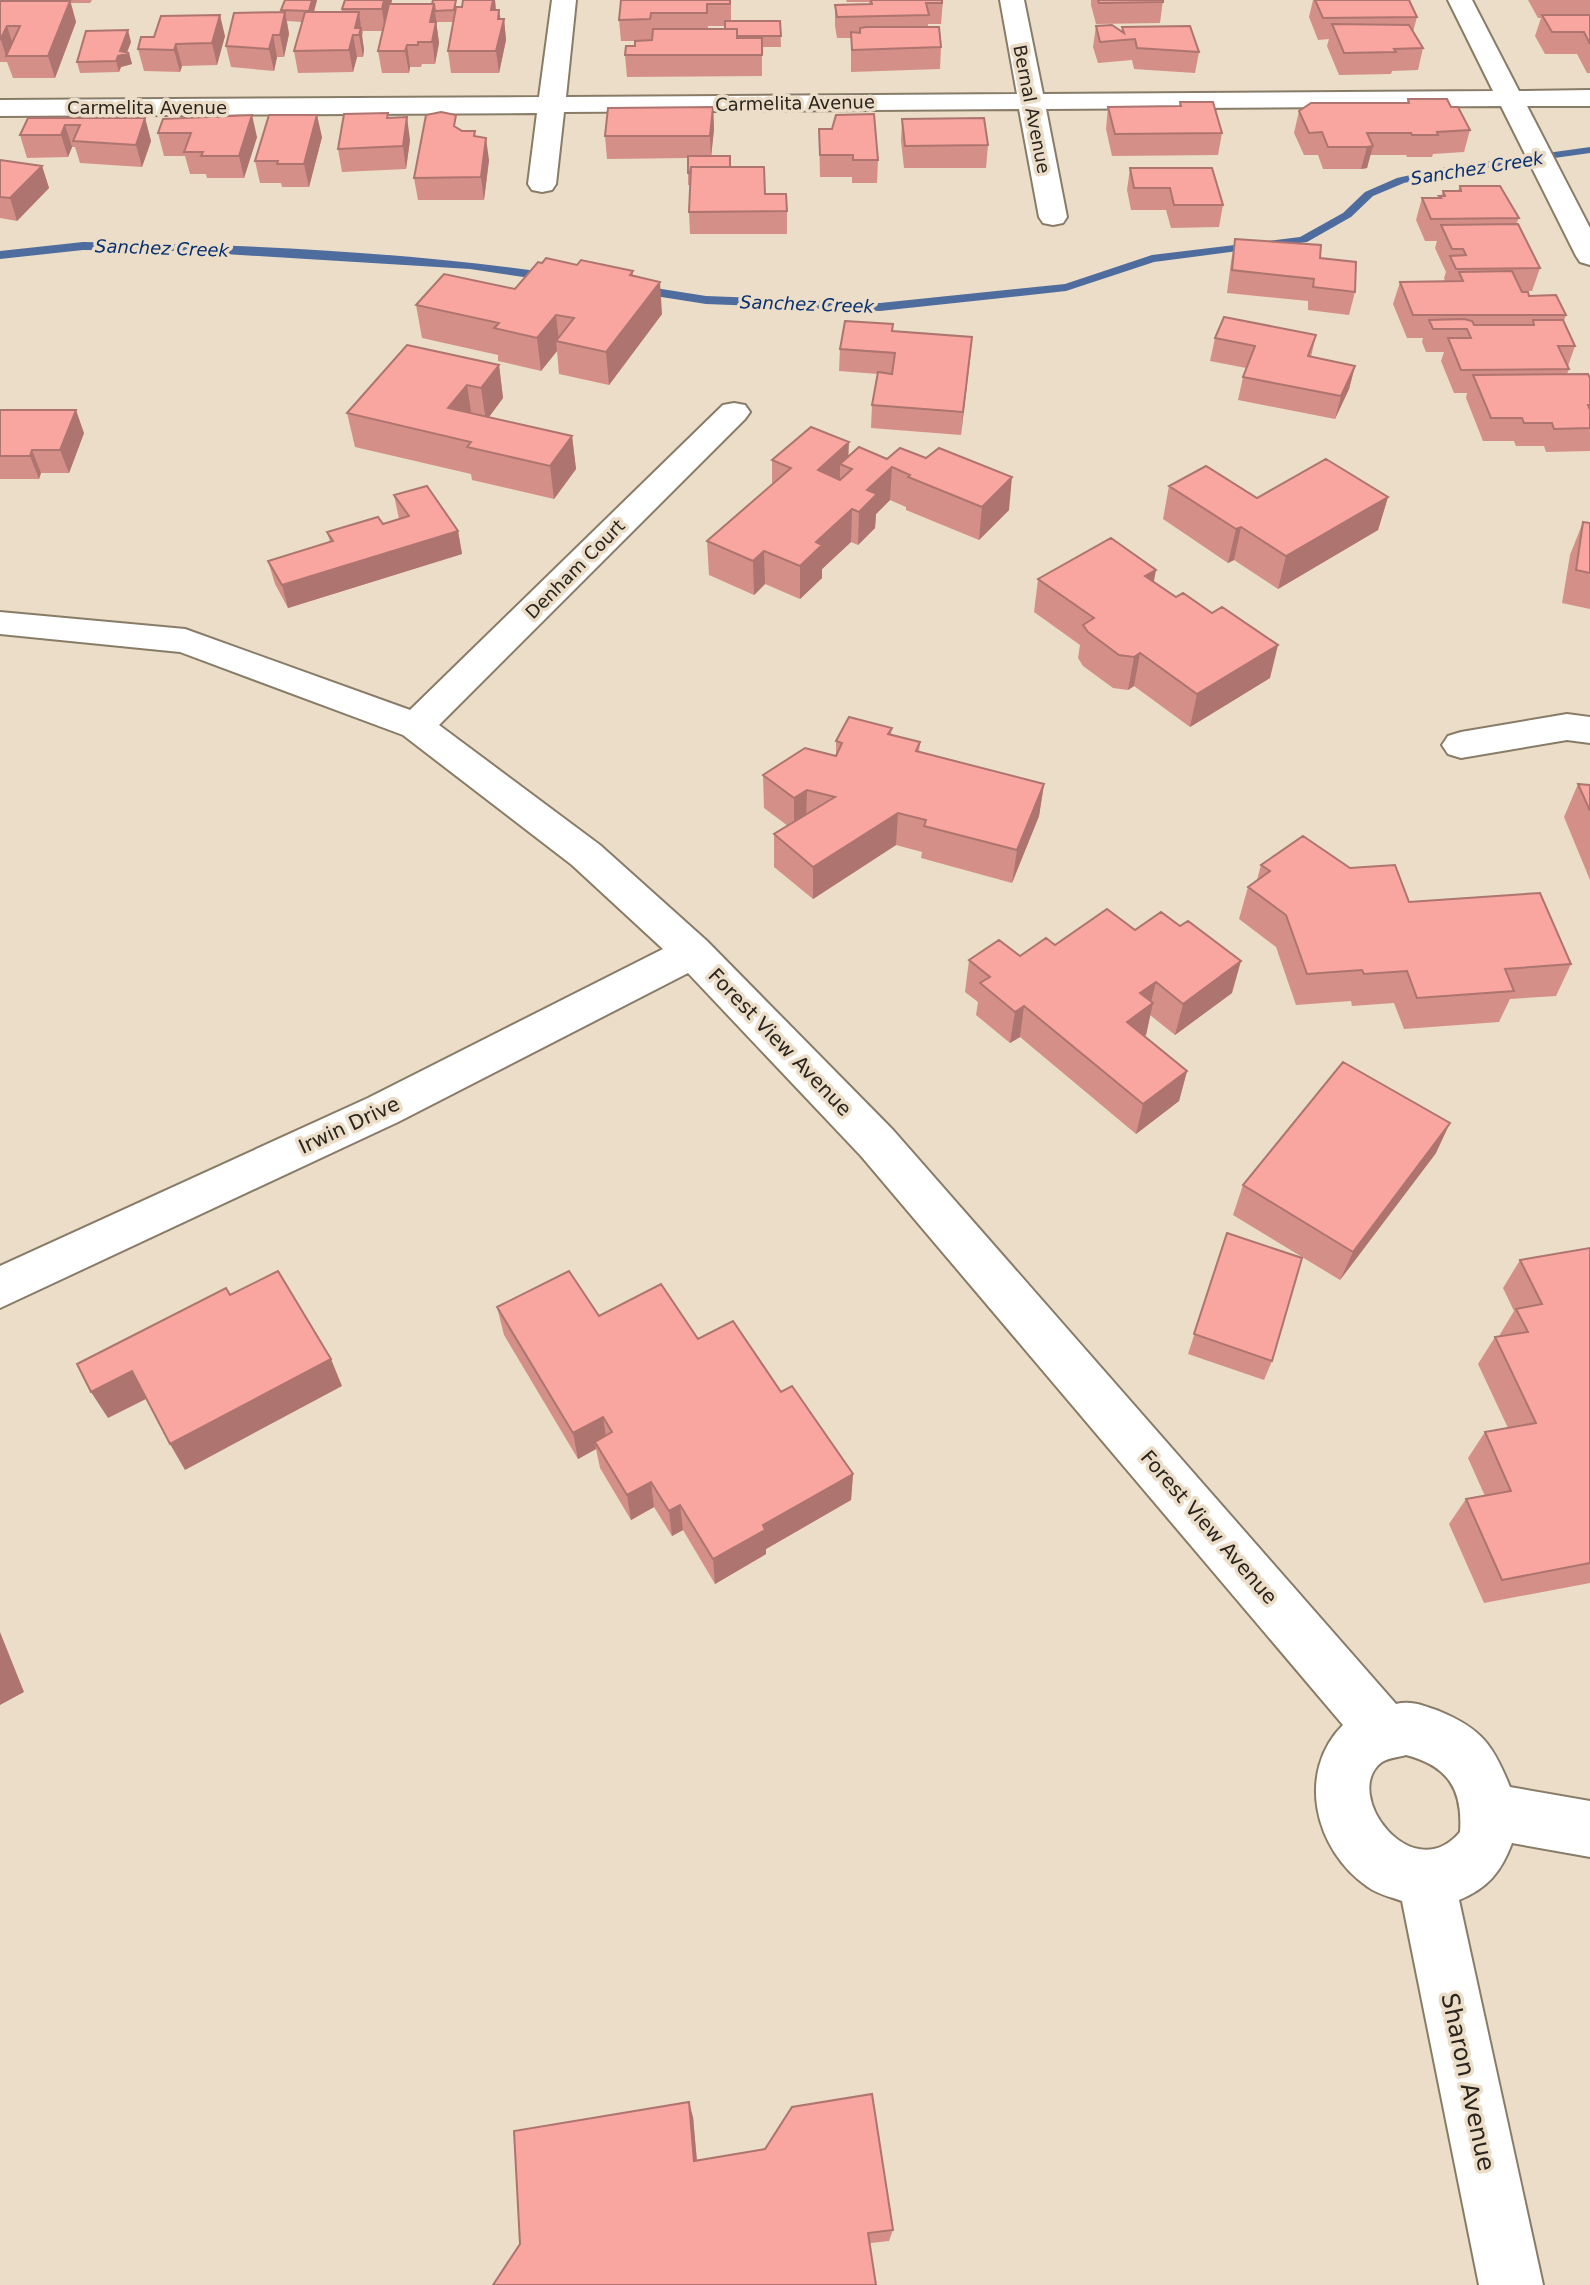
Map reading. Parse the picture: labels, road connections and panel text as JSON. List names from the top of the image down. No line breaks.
{"streets":{"street":["Carmelita Avenue","Bernal Avenue","Denham Court","Forest View Avenue","Irwin Drive","Sharon Avenue"]},"crossings":[["Carmelita Avenue","Bernal Avenue"],["Denham Court","Forest View Avenue"],["Forest View Avenue","Irwin Drive"],["Forest View Avenue","Sharon Avenue"]],"water":["Sanchez Creek"]}
